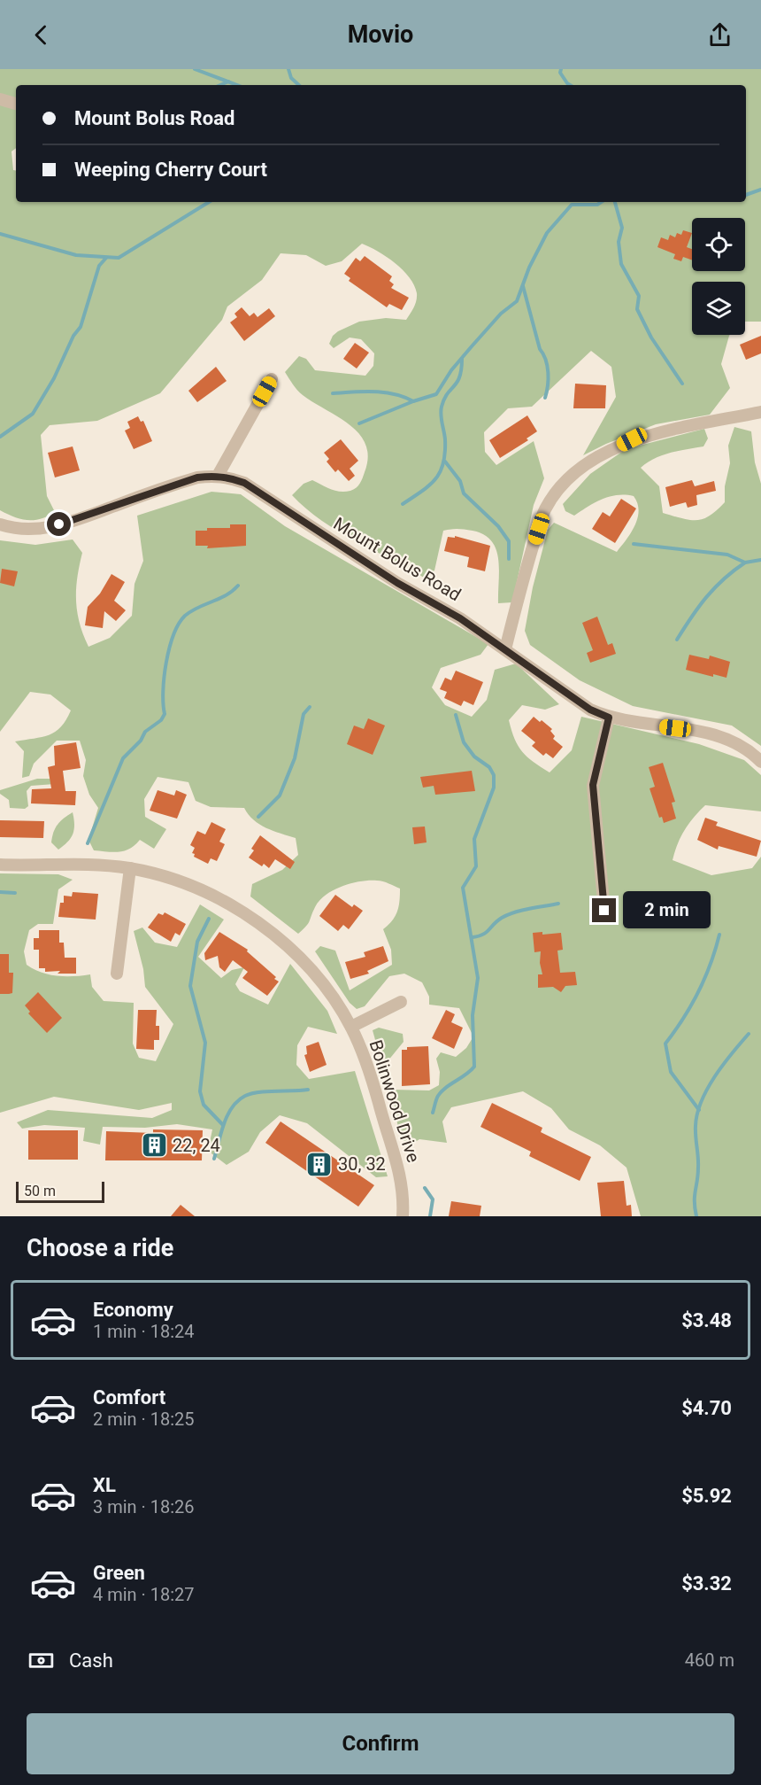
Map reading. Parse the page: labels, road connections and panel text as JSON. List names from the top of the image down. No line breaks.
{"streets":{"street":["Mount Bolus Road","Bolinwood Drive"]},"places":{"building":["22, 24","30, 32"]},"scale_bar":"50 m","page":{"header":"Movio","banner":["Mount Bolus Road","Weeping Cherry Court"],"bubble":"2 min","scale":"50 m","heading":"Choose a ride","list":[{"name":"Economy","note":"1 min · 18:24","value":"$3.48"},{"name":"Comfort","note":"2 min · 18:25","value":"$4.70"},{"name":"XL","note":"3 min · 18:26","value":"$5.92"},{"name":"Green","note":"4 min · 18:27","value":"$3.32"}],"pay":["Cash","460 m"],"buttons":"Confirm"}}
